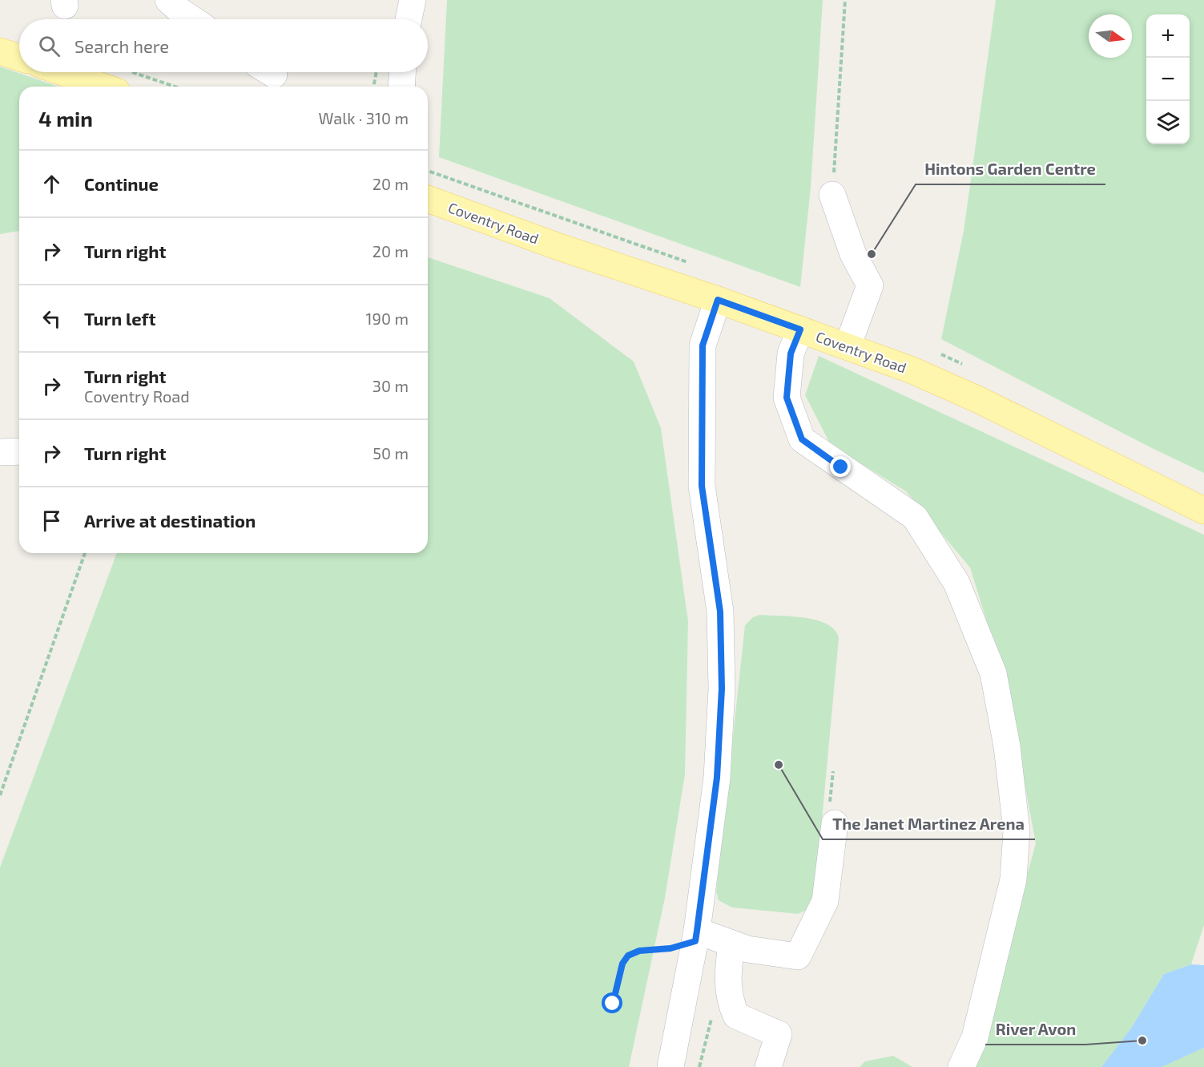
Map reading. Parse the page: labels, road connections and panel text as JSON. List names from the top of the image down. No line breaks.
{"streets":{"main road":["Coventry Road"]},"places":["Hintons Garden Centre","The Janet Martinez Arena","River Avon"],"north":"right","page":{"map_buttons":["+","−"],"search":"Search here","heading":["4 min","Walk · 310 m"],"list":[["Continue","20 m"],["Turn right","20 m"],["Turn left","190 m"],["Turn right","Coventry Road","30 m"],["Turn right","50 m"],"Arrive at destination"]}}
